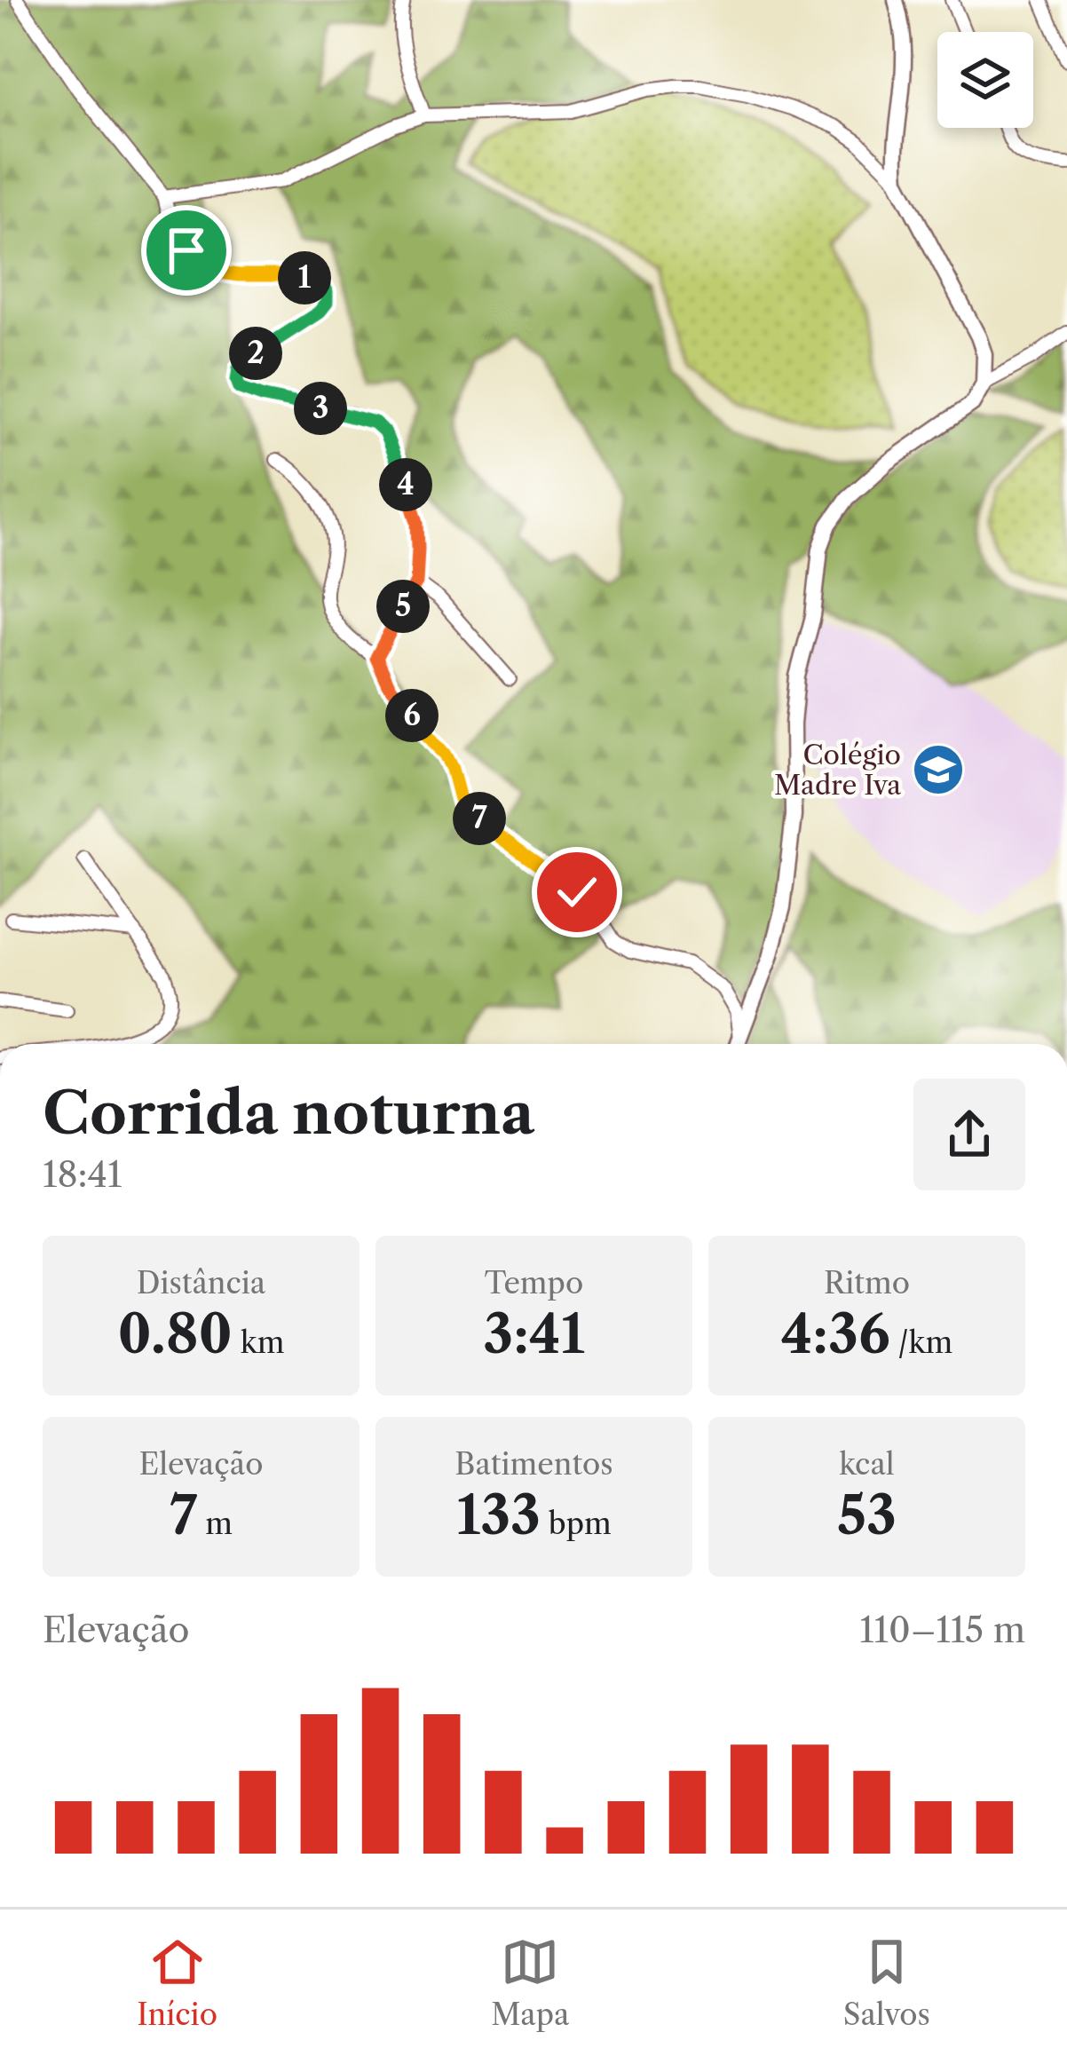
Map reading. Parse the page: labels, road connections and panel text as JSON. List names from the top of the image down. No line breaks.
{"places":{"school or university":["Colégio Madre Iva"]},"page":{"pins":["1","2","3","4","5","6","7"],"heading":["Corrida noturna","18:41"],"stats":[["Distância","0.80 km"],["Tempo","3:41"],["Ritmo","4:36 /km"],["Elevação","7 m"],["Batimentos","133 bpm"],["kcal","53"]],"chart":["Elevação","110–115 m"],"tabs":["Início","Mapa","Salvos"]}}
